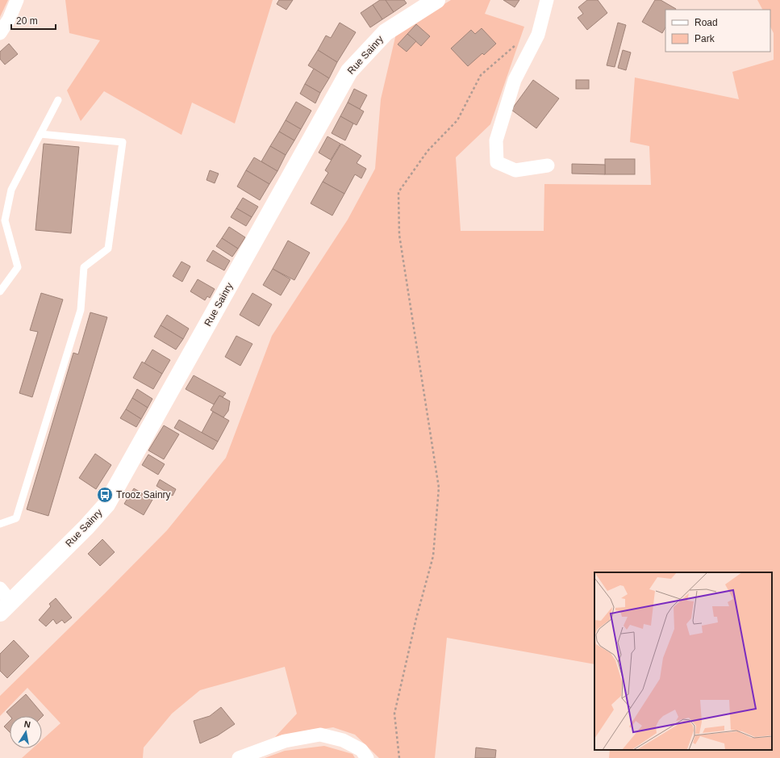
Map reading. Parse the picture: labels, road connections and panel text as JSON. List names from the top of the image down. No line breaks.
{"streets":{"street":["Rue Sainry"]},"places":{"bus stop":["Trooz Sainry"]},"legend":["Road","Park"],"scale_bar":"20 m","north":"top"}
